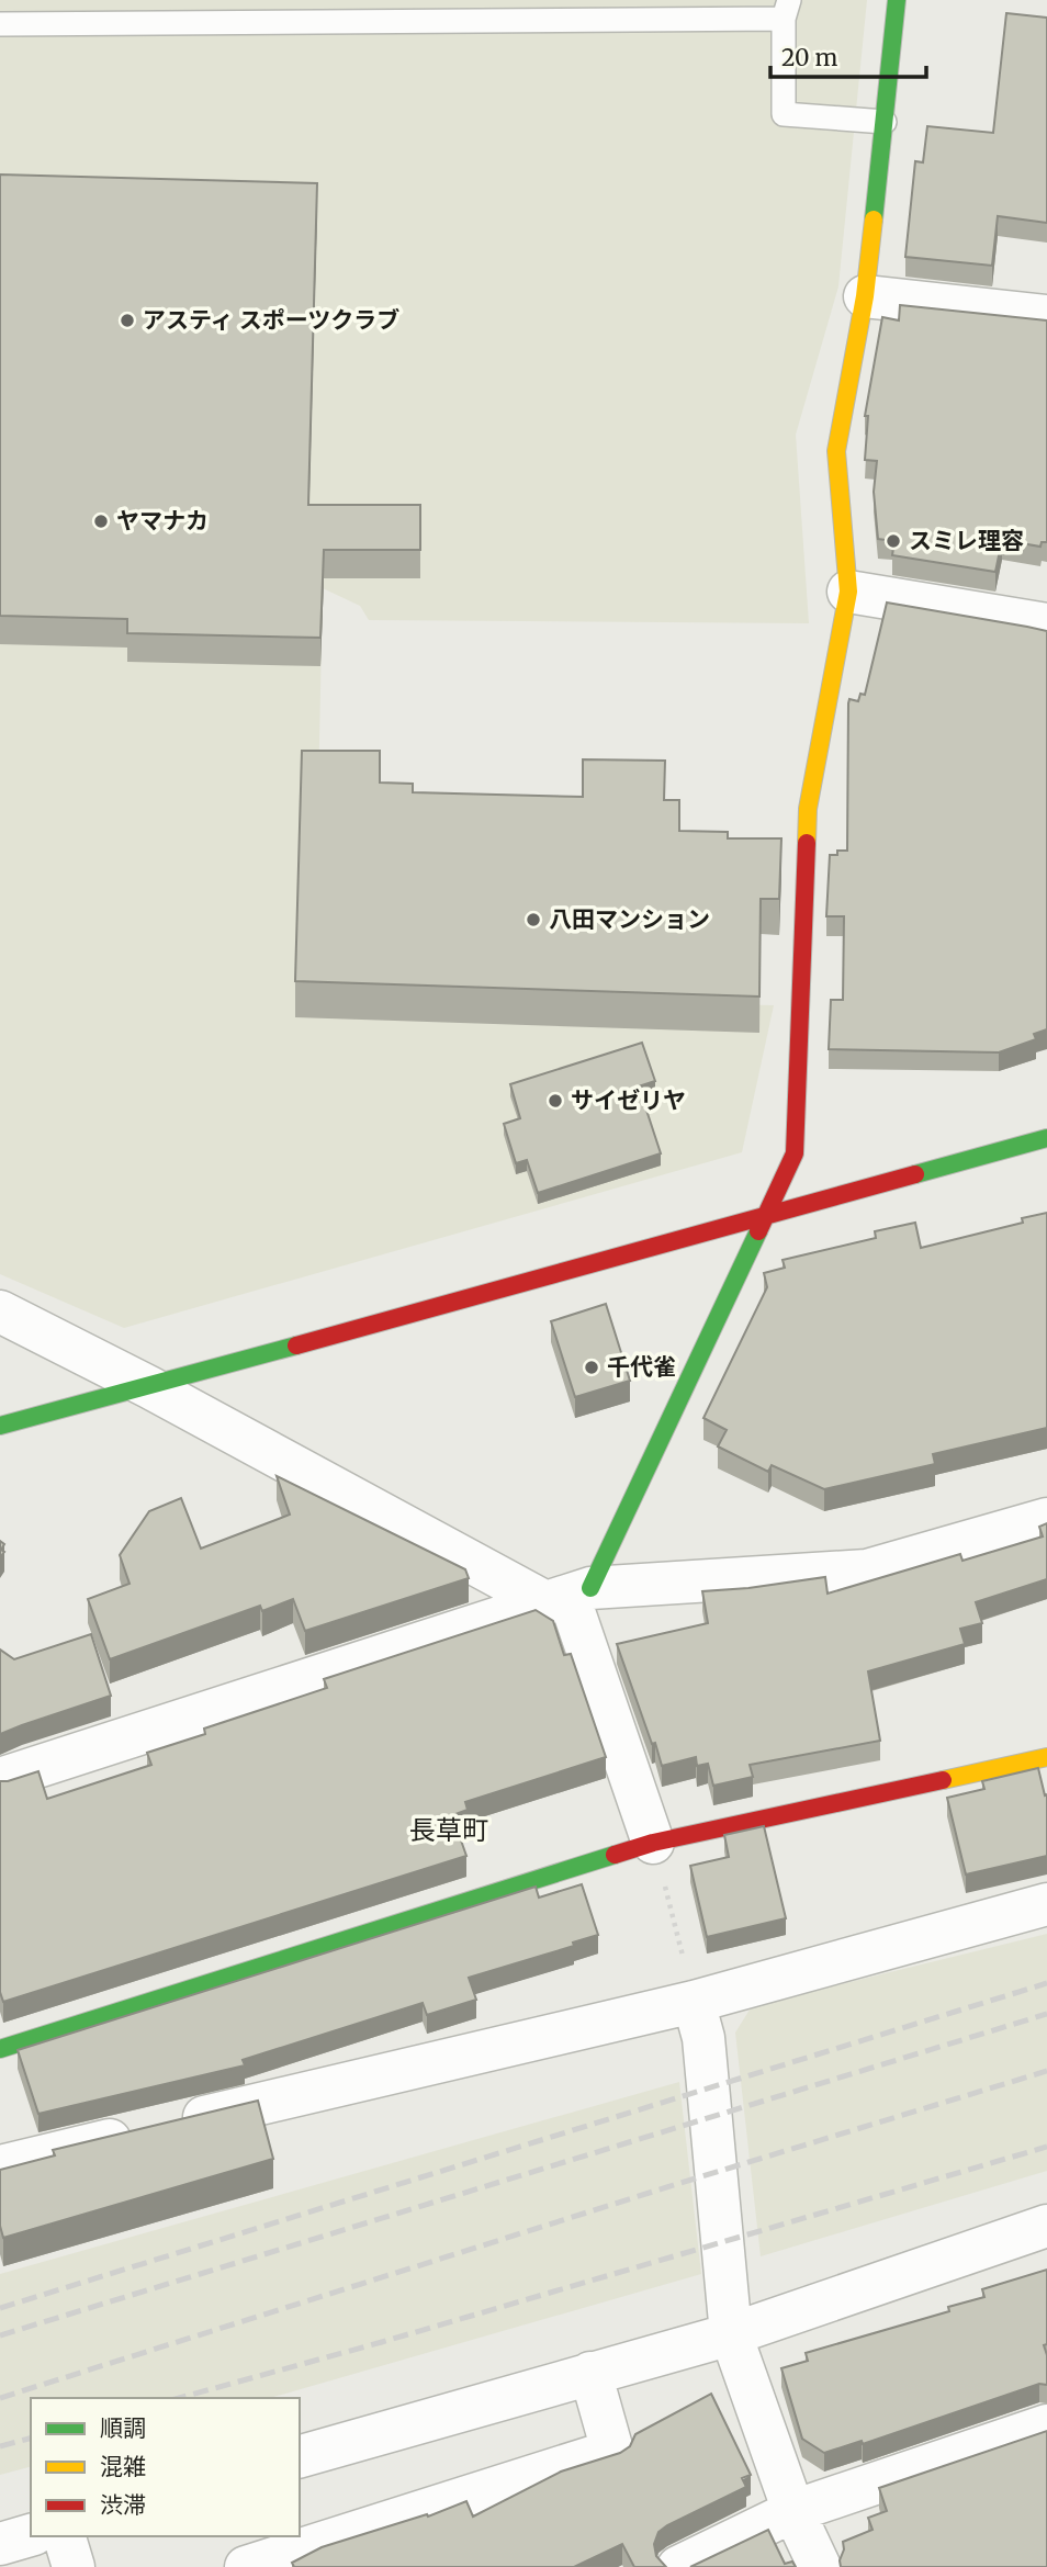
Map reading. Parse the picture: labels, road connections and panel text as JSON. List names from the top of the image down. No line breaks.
{"districts":["長草町"],"places":["アスティ スポーツクラブ","ヤマナカ","スミレ理容","八田マンション","サイゼリヤ","千代雀"],"legend":["順調","混雑","渋滞"],"scale_bar":"20 m"}
